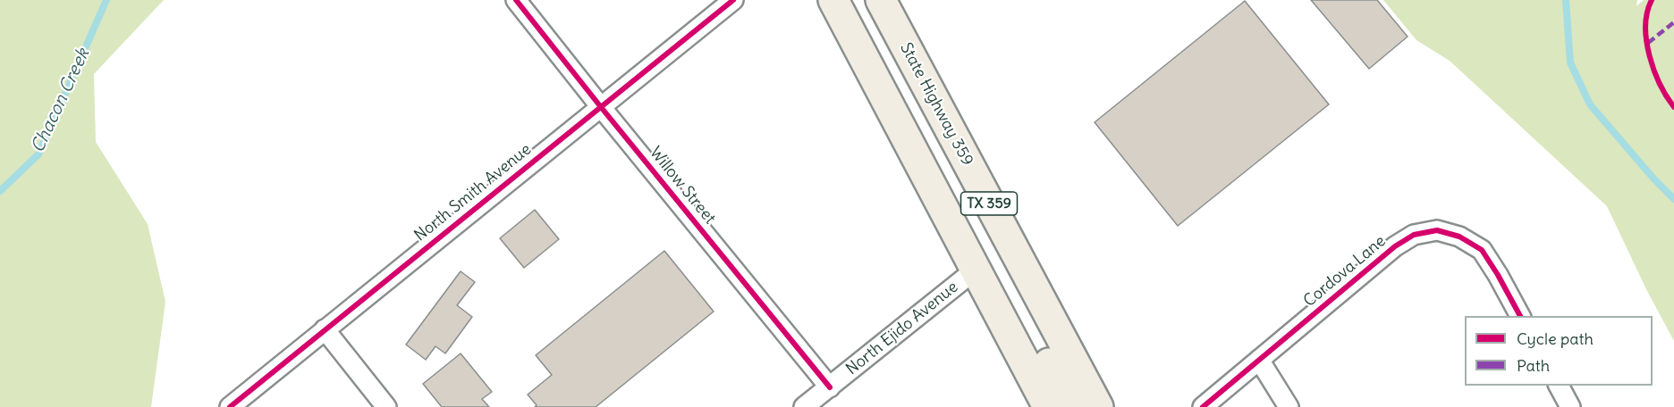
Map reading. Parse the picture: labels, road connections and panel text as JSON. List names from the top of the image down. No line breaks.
{"streets":{"main road":["State Highway 359","TX 359"],"street":["Willow Street","North Smith Avenue","Cordova Lane","North Ejido Avenue"]},"crossings":[["Willow Street","North Smith Avenue"],["Willow Street","North Ejido Avenue"],["TX 359","North Ejido Avenue"]],"water":["Chacon Creek"],"legend":["Cycle path","Path"]}
